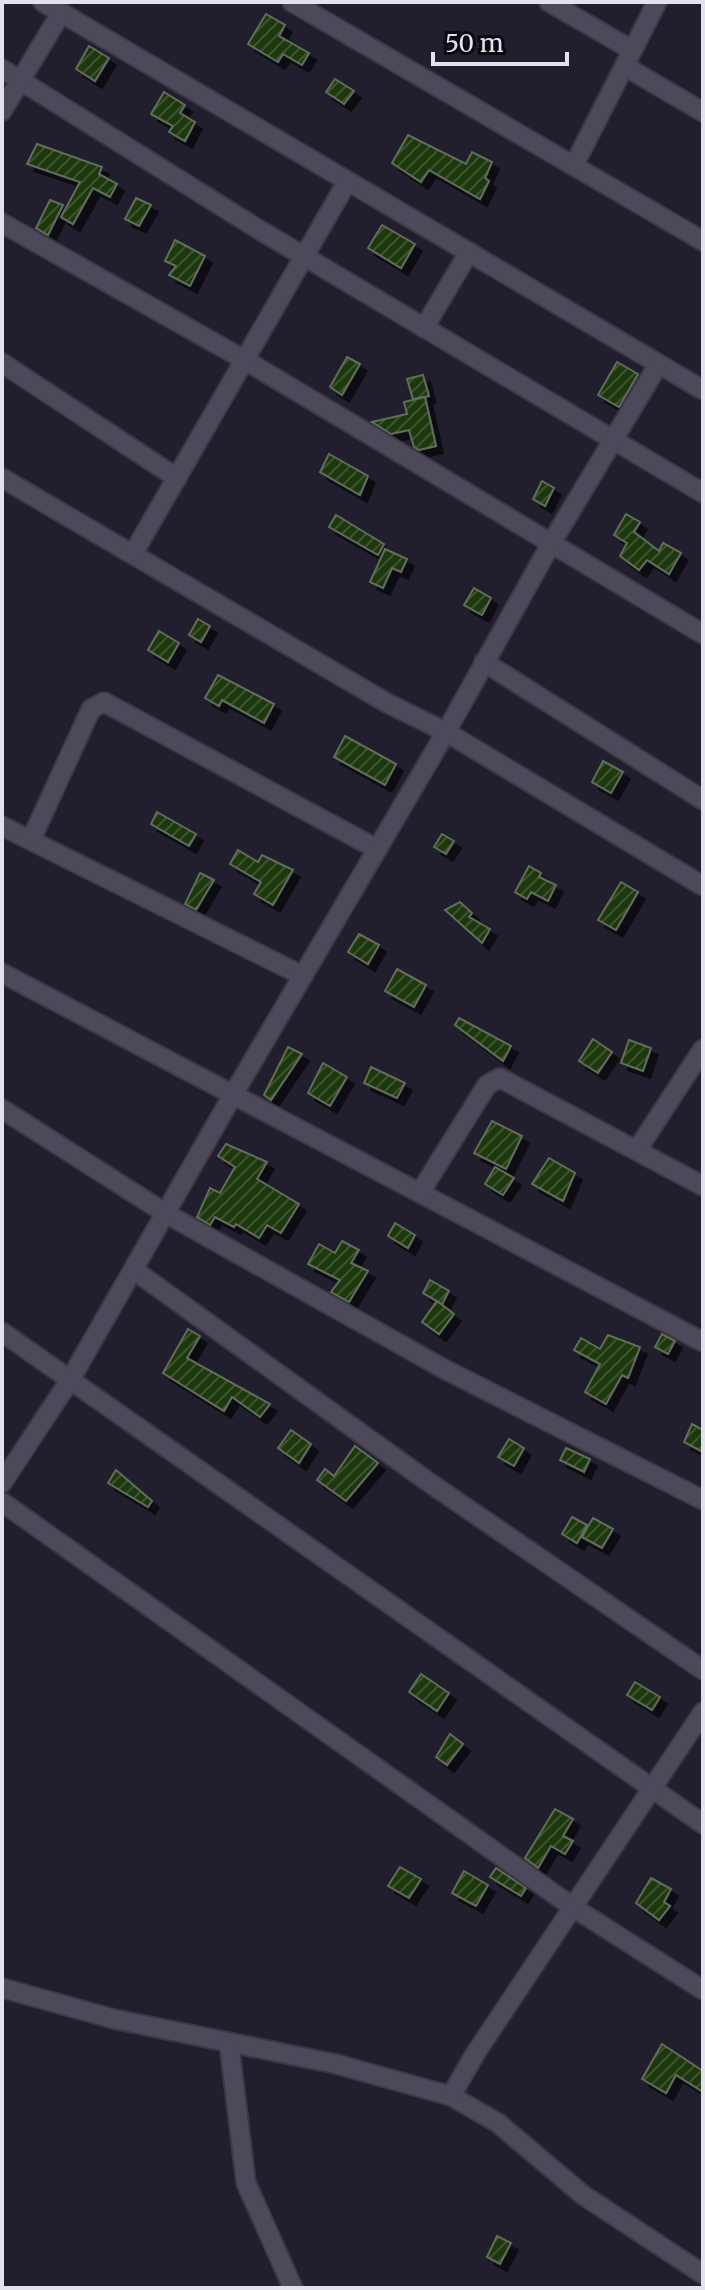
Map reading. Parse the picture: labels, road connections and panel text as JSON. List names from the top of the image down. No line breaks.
{"scale_bar":"50 m"}
